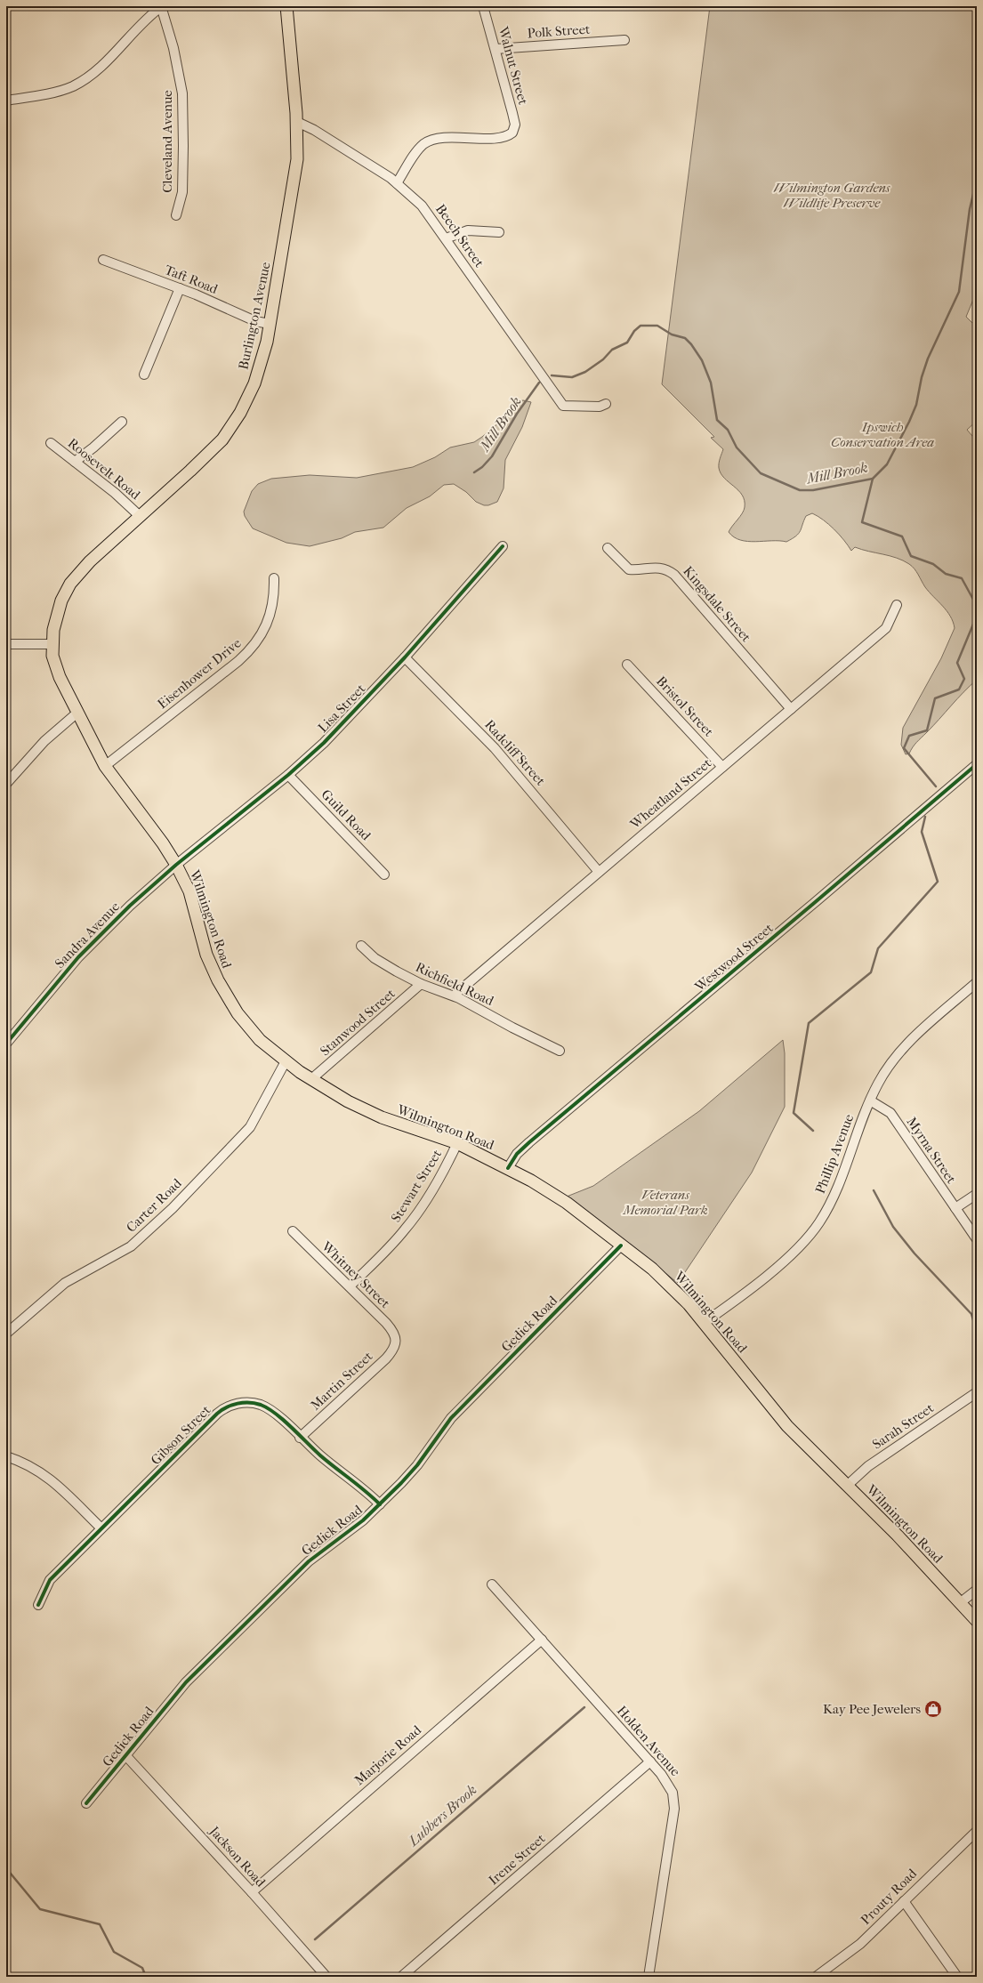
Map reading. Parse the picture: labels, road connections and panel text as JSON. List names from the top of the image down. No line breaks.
{"streets":{"main road":["Burlington Avenue","Wilmington Road"],"street":["Polk Street","Walnut Street","Cleveland Avenue","Beech Street","Taft Road","Roosevelt Road","Kingsdale Street","Eisenhower Drive","Bristol Street","Lisa Street","Radcliff Street","Wheatland Street","Guild Road","Sandra Avenue","Westwood Street","Richfield Road","Stanwood Street","Myrna Street","Phillip Avenue","Stewart Street","Carter Road","Whitney Street","Gedick Road","Martin Street","Sarah Street","Gibson Street","Holden Avenue","Marjorie Road","Jackson Road","Irene Street","Prouty Road"]},"crossings":[["Polk Street","Walnut Street"],["Walnut Street","Beech Street"],["Beech Street","Burlington Avenue"],["Taft Road","Burlington Avenue"],["Burlington Avenue","Roosevelt Road"],["Burlington Avenue","Wilmington Road"],["Kingsdale Street","Wheatland Street"],["Eisenhower Drive","Wilmington Road"],["Bristol Street","Wheatland Street"],["Lisa Street","Radcliff Street"],["Lisa Street","Guild Road"],["Lisa Street","Wilmington Road"],["Lisa Street","Sandra Avenue"],["Radcliff Street","Wheatland Street"],["Wheatland Street","Richfield Road"],["Wilmington Road","Sandra Avenue"],["Wilmington Road","Westwood Street"],["Wilmington Road","Stanwood Street"],["Wilmington Road","Phillip Avenue"],["Wilmington Road","Stewart Street"],["Wilmington Road","Carter Road"],["Wilmington Road","Gedick Road"],["Wilmington Road","Sarah Street"],["Richfield Road","Stanwood Street"],["Myrna Street","Phillip Avenue"],["Stewart Street","Whitney Street"],["Whitney Street","Martin Street"],["Gedick Road","Gibson Street"],["Gedick Road","Jackson Road"],["Martin Street","Gibson Street"],["Holden Avenue","Marjorie Road"],["Holden Avenue","Irene Street"],["Marjorie Road","Jackson Road"]],"water":["Mill Brook","Lubbers Brook"],"parks":["Wilmington Gardens Wildlife Preserve","Ipswich Conservation Area","Veterans Memorial Park"],"places":{"shop":["Kay Pee Jewelers"]}}
